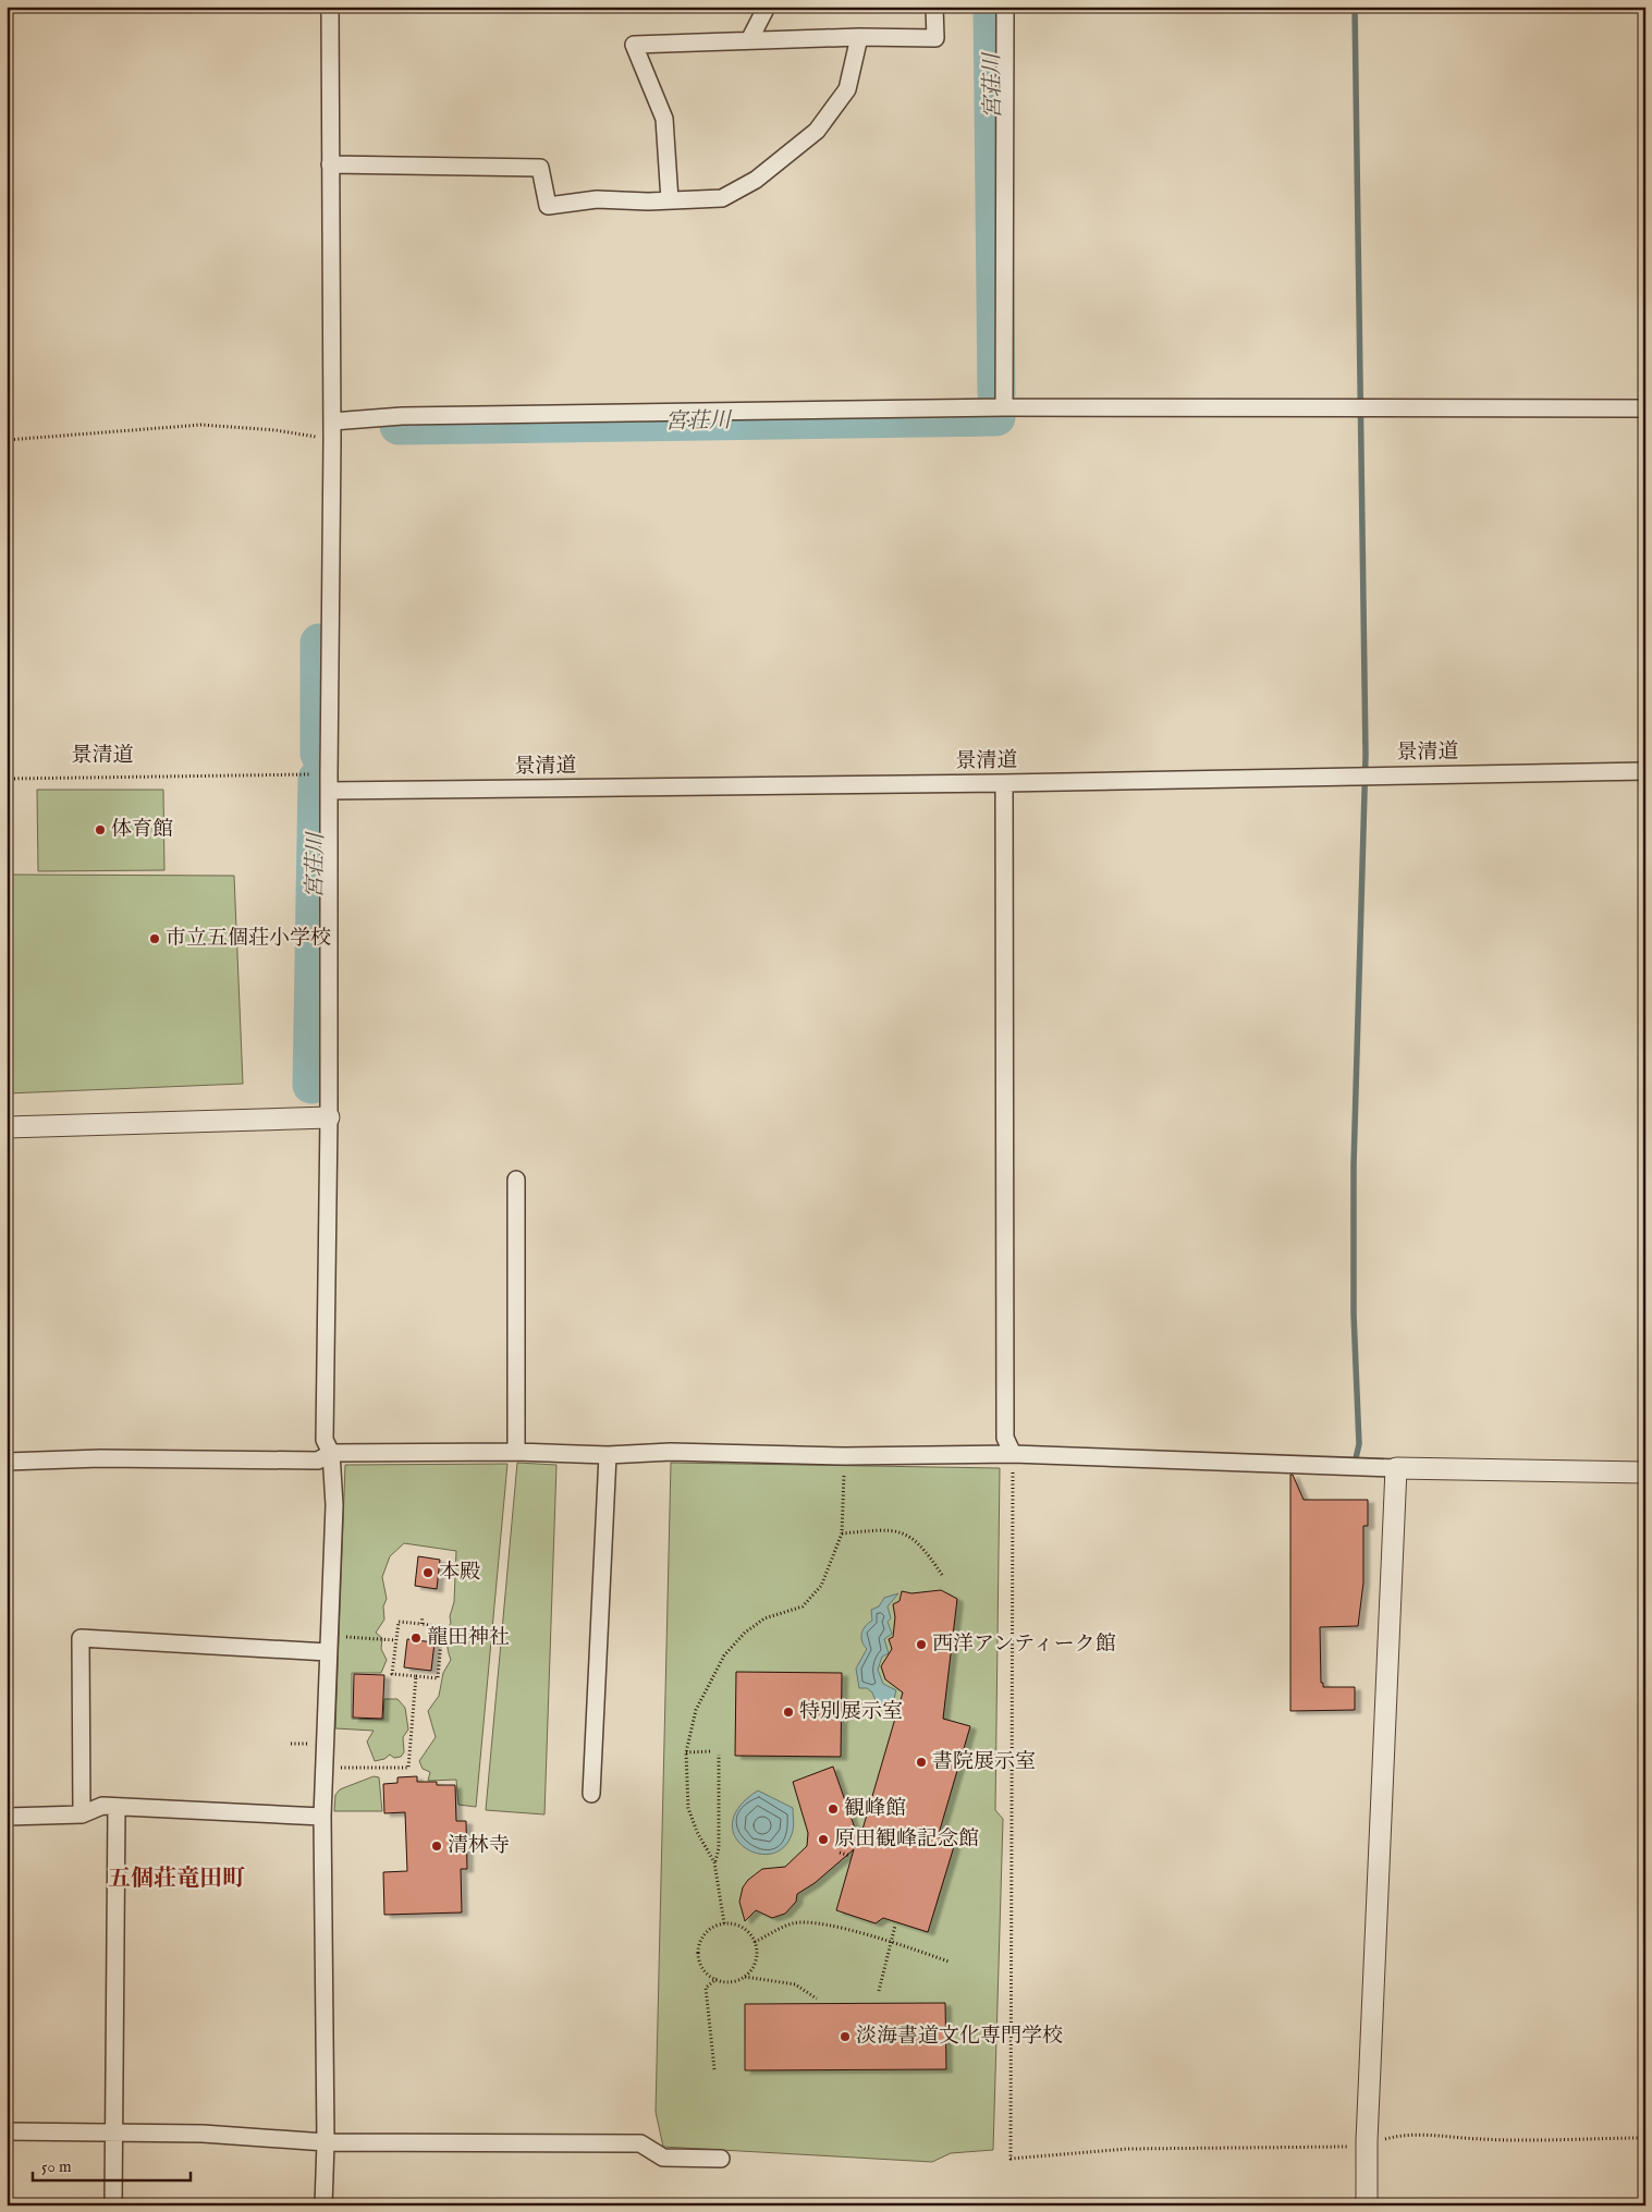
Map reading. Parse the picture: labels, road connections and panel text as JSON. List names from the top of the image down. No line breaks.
{"streets":{"street":["景清道"]},"districts":["五個荘竜田町"],"water":["宮荘川"],"places":["体育館","市立五個荘小学校","本殿","龍田神社","西洋アンティーク館","特別展示室","書院展示室","観峰館","原田観峰記念館","清林寺","淡海書道文化専門学校"],"scale_bar":"50 m"}
